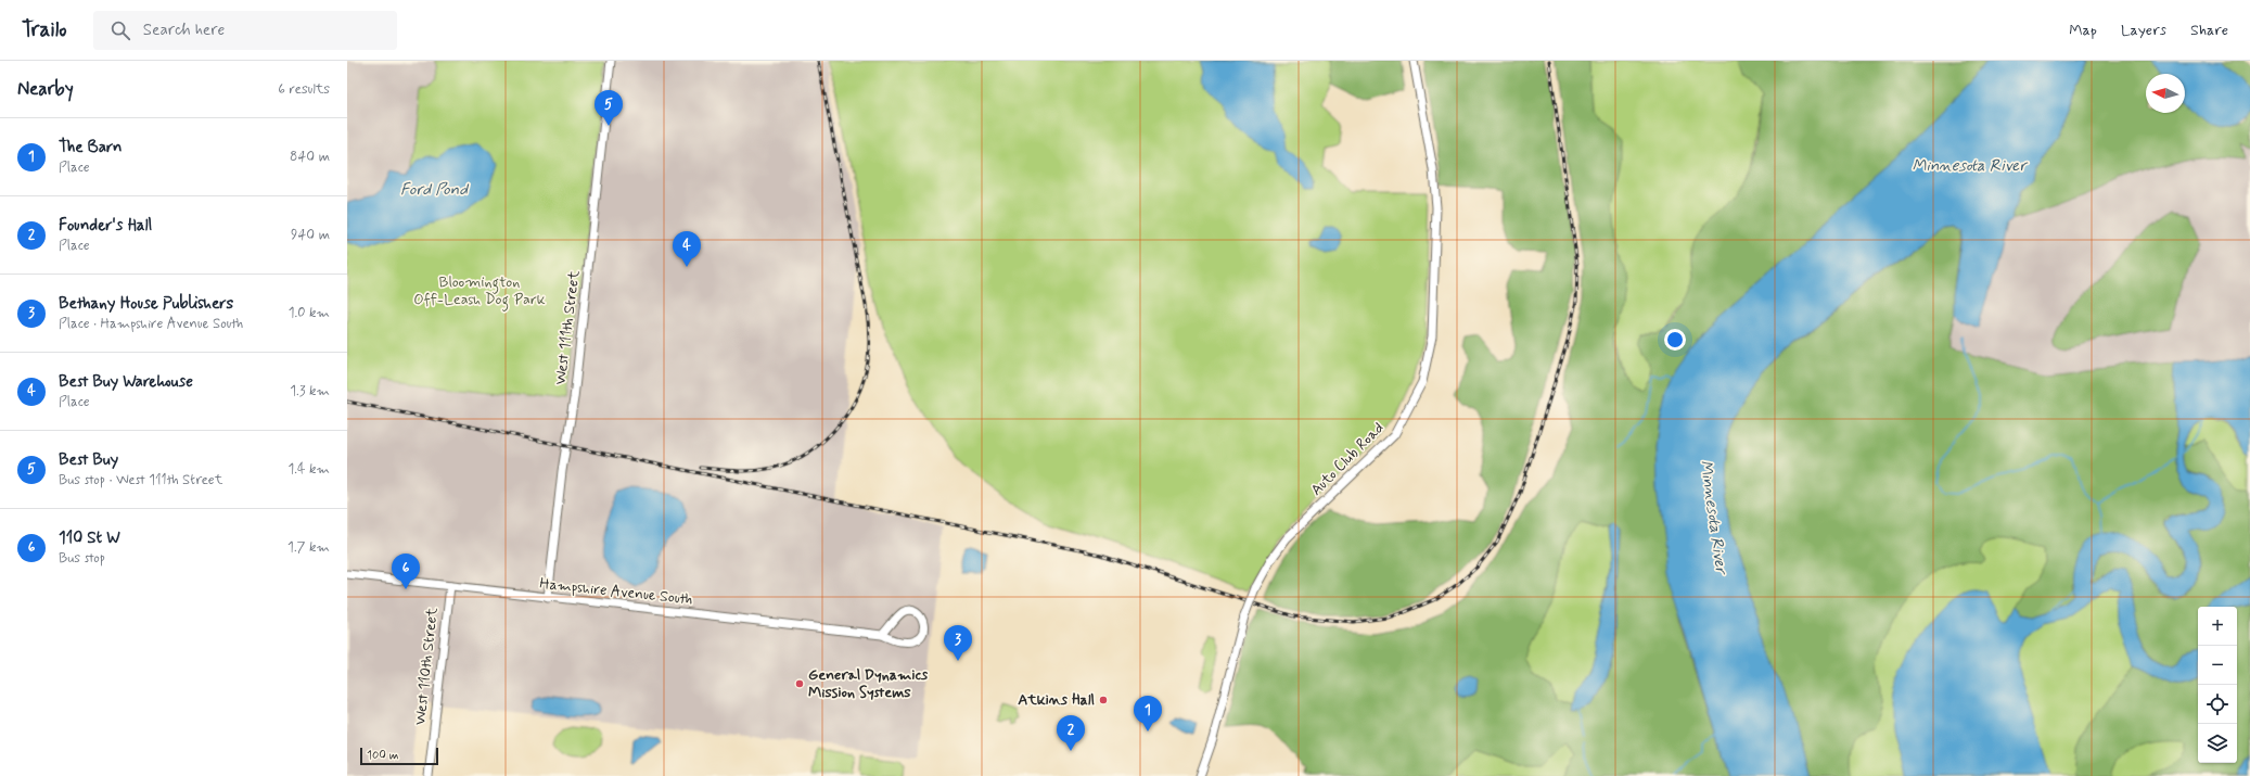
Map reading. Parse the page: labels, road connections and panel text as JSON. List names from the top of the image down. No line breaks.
{"streets":{"street":["West 111th Street","Auto Club Road","Hampshire Avenue South","West 110th Street"]},"crossings":[["West 111th Street","Hampshire Avenue South"],["Hampshire Avenue South","West 110th Street"]],"water":["Minnesota River","Ford Pond"],"parks":["Bloomington Off-Leash Dog Park"],"places":["General Dynamics Mission Systems","Atkins Hall"],"scale_bar":"100 m","north":"left","page":{"header":"Trailo","search":"Search here","nav":["Map","Layers","Share"],"heading":["Nearby","6 results"],"pins":["5","4","6","3","1","2"],"list":[{"mark":"1","name":"The Barn","note":"Place","value":"840 m"},{"mark":"2","name":"Founder's Hall","note":"Place","value":"940 m"},{"mark":"3","name":"Bethany House Publishers","note":"Place · Hampshire Avenue South","value":"1.0 km"},{"mark":"4","name":"Best Buy Warehouse","note":"Place","value":"1.3 km"},{"mark":"5","name":"Best Buy","note":"Bus stop · West 111th Street","value":"1.4 km"},{"mark":"6","name":"110 St W","note":"Bus stop","value":"1.7 km"}],"map_buttons":["+","−"],"scale":"100 m"}}
